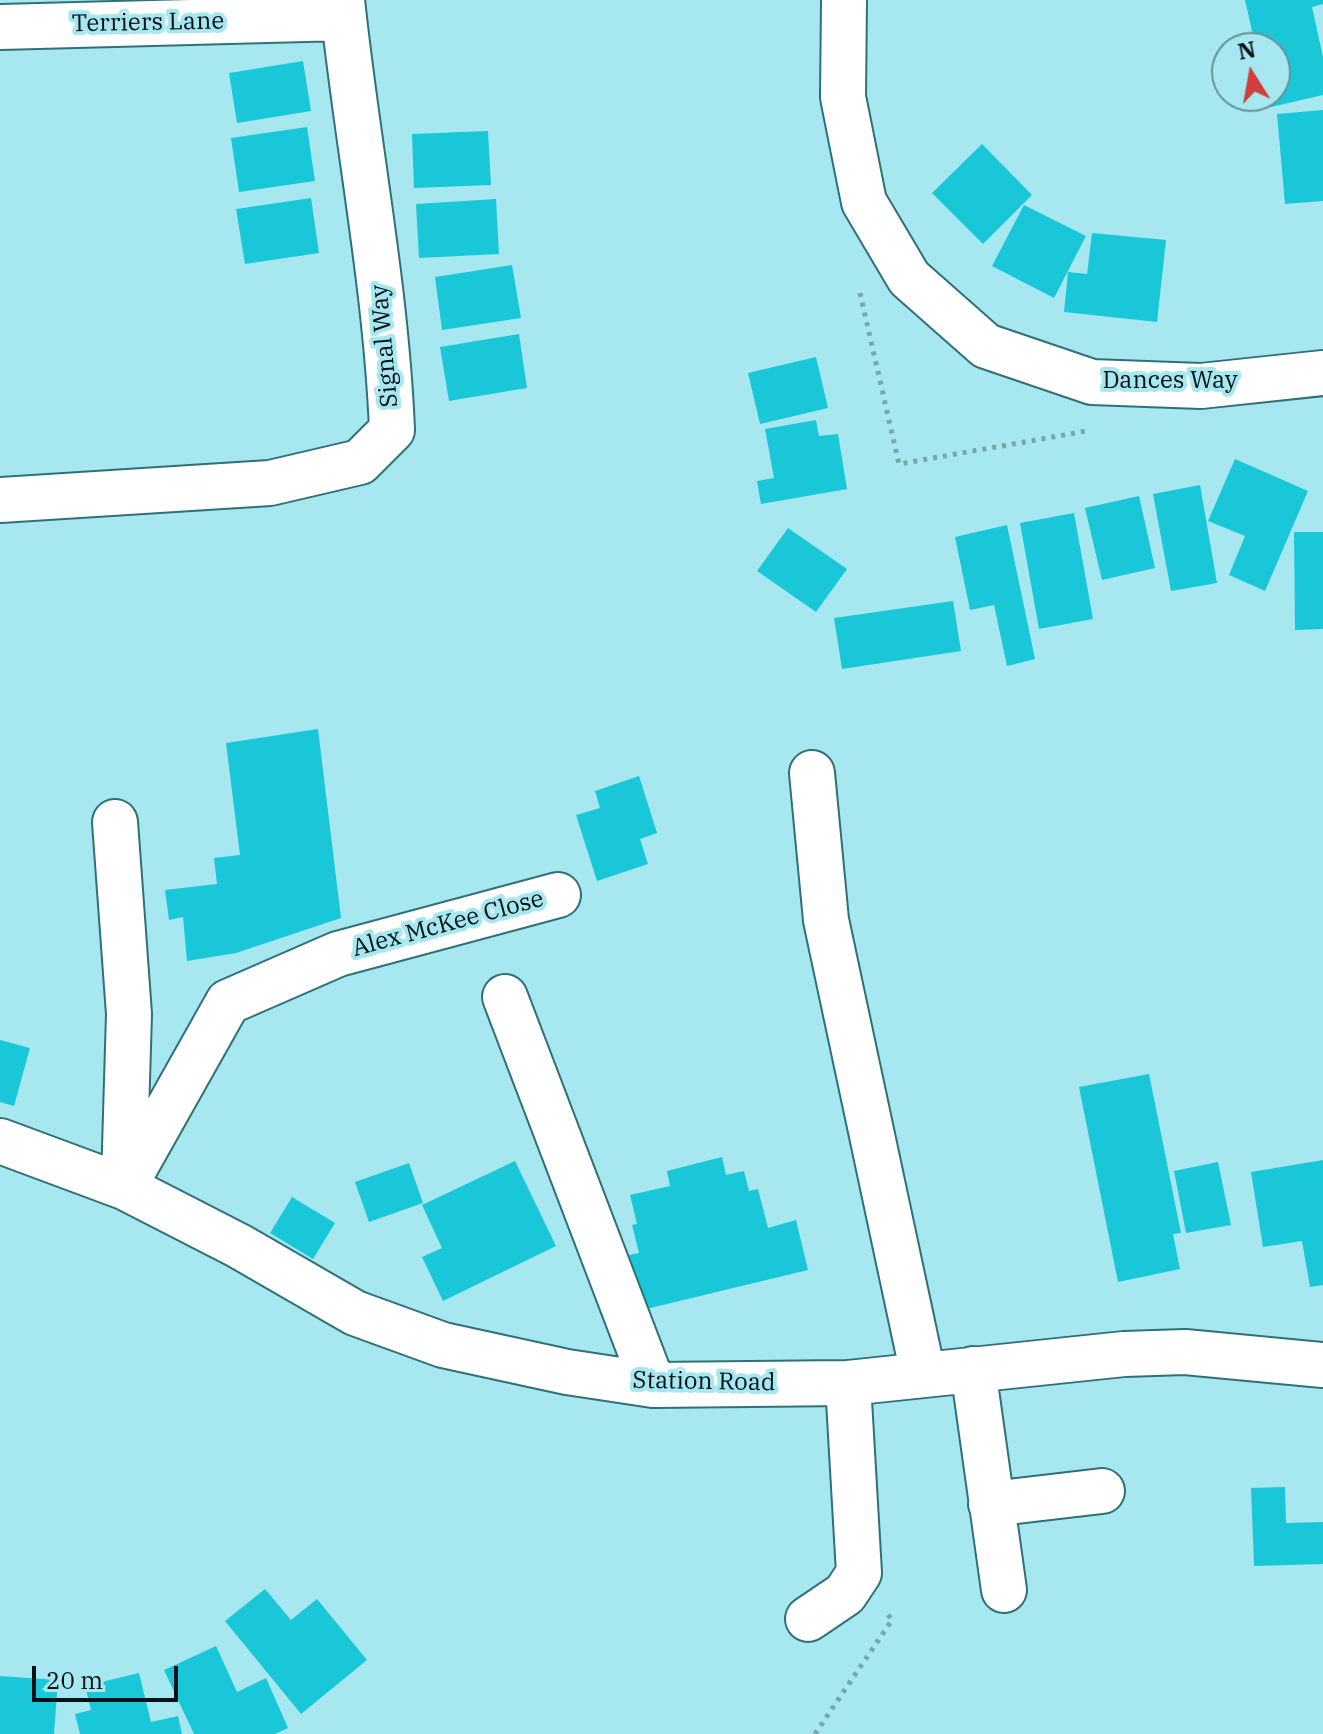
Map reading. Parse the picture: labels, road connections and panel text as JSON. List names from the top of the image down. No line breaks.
{"streets":{"street":["Terriers Lane","Signal Way","Dances Way","Alex McKee Close","Station Road"]},"crossings":[["Terriers Lane","Signal Way"],["Alex McKee Close","Station Road"]],"scale_bar":"20 m","north":"top"}
